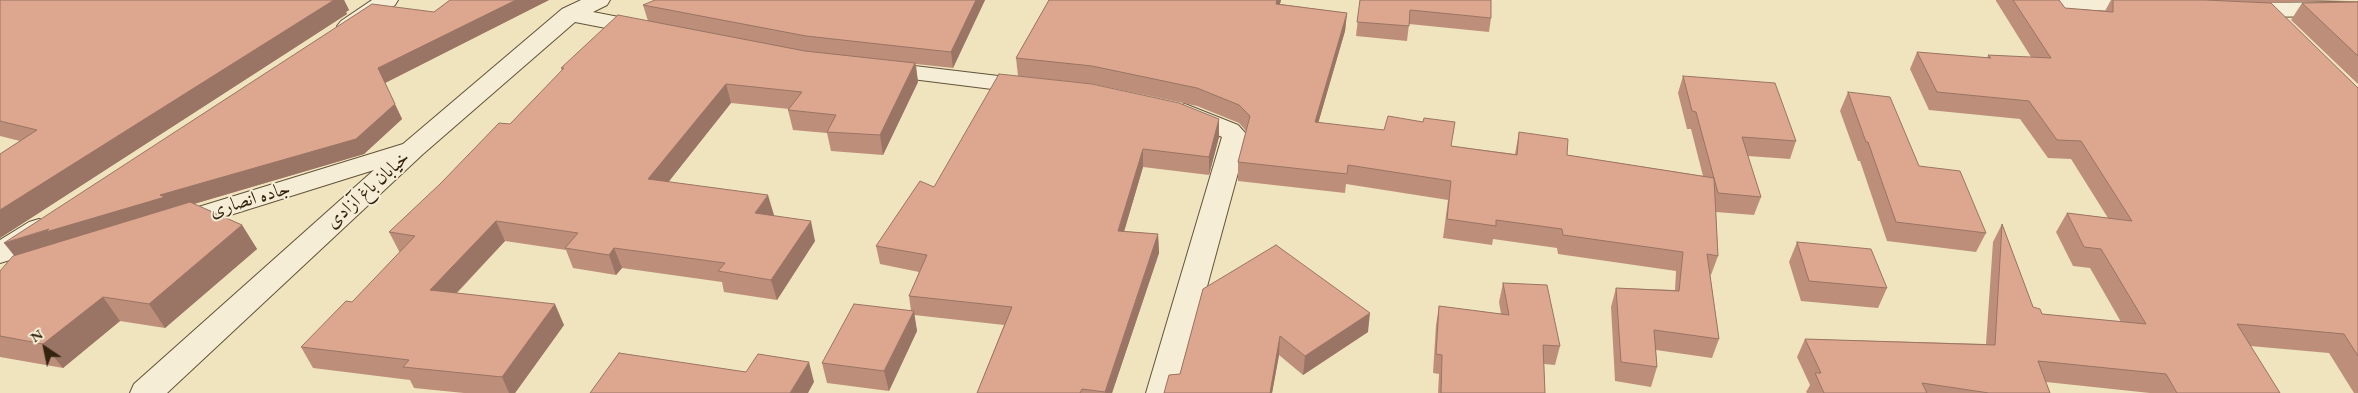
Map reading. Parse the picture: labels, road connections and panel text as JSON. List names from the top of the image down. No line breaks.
{"streets":{"street":["خیابان باغ آزادی","جاده انصاری"]},"crossings":[["خیابان باغ آزادی","جاده انصاری"]],"north":"top left"}
